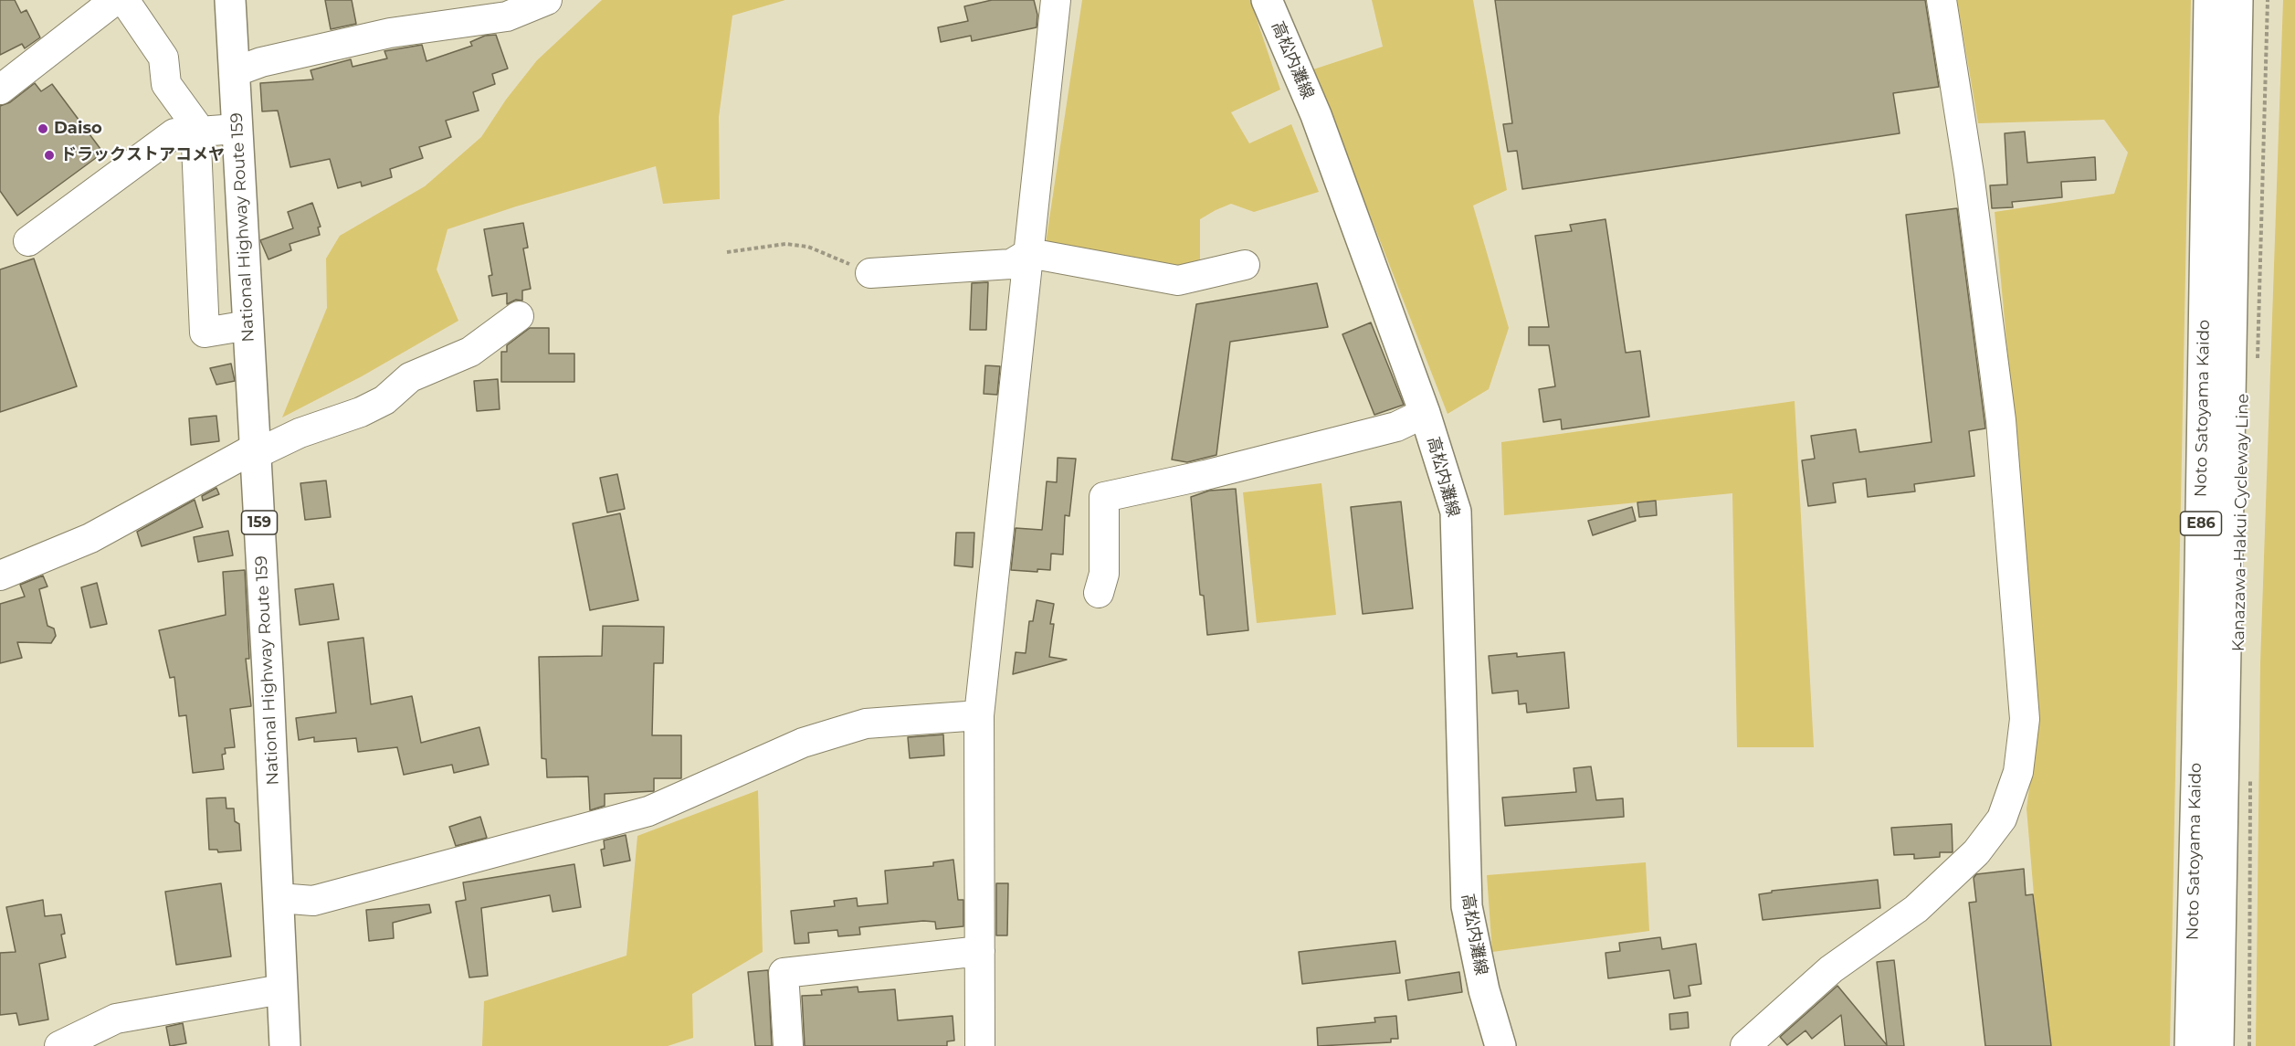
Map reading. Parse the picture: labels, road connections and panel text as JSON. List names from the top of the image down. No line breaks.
{"streets":{"main road":["高松内灘線","National Highway Route 159","Noto Satoyama Kaido","159","E86"]},"places":["Daiso","ドラックストアコメヤ"]}
